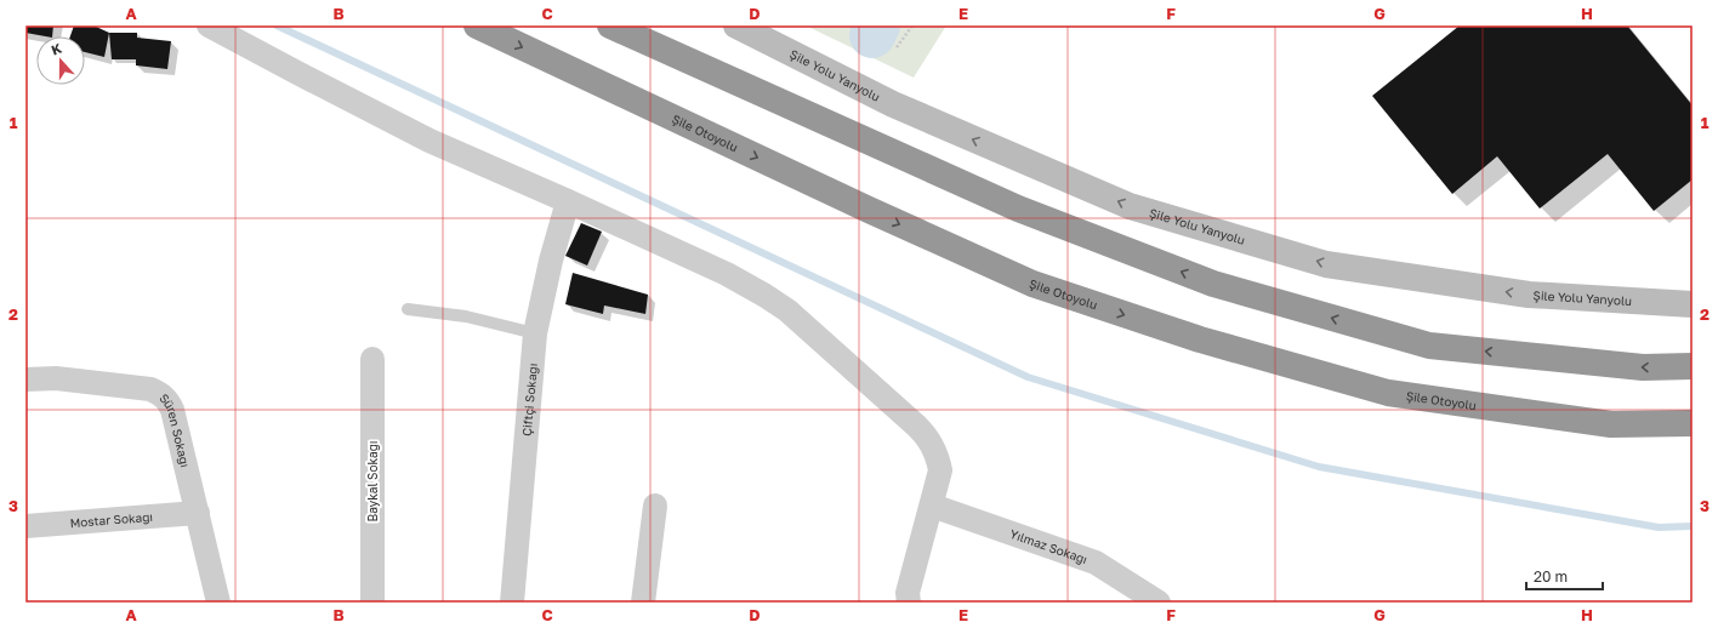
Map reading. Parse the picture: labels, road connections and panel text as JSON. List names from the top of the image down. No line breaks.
{"streets":{"highway":["Şile Otoyolu"],"main road":["Şile Yolu Yanyolu"],"street":["Çiftçi Sokağı","Süren Sokağı","Baykal Sokağı","Mostar Sokağı","Yılmaz Sokağı"]},"crossings":[["Süren Sokağı","Mostar Sokağı"]],"one_way":["Şile Yolu Yanyolu"],"scale_bar":"20 m","north":"top","grid":{"columns":["A","B","C","D","E","F","G","H"],"rows":["1","2","3"]}}
